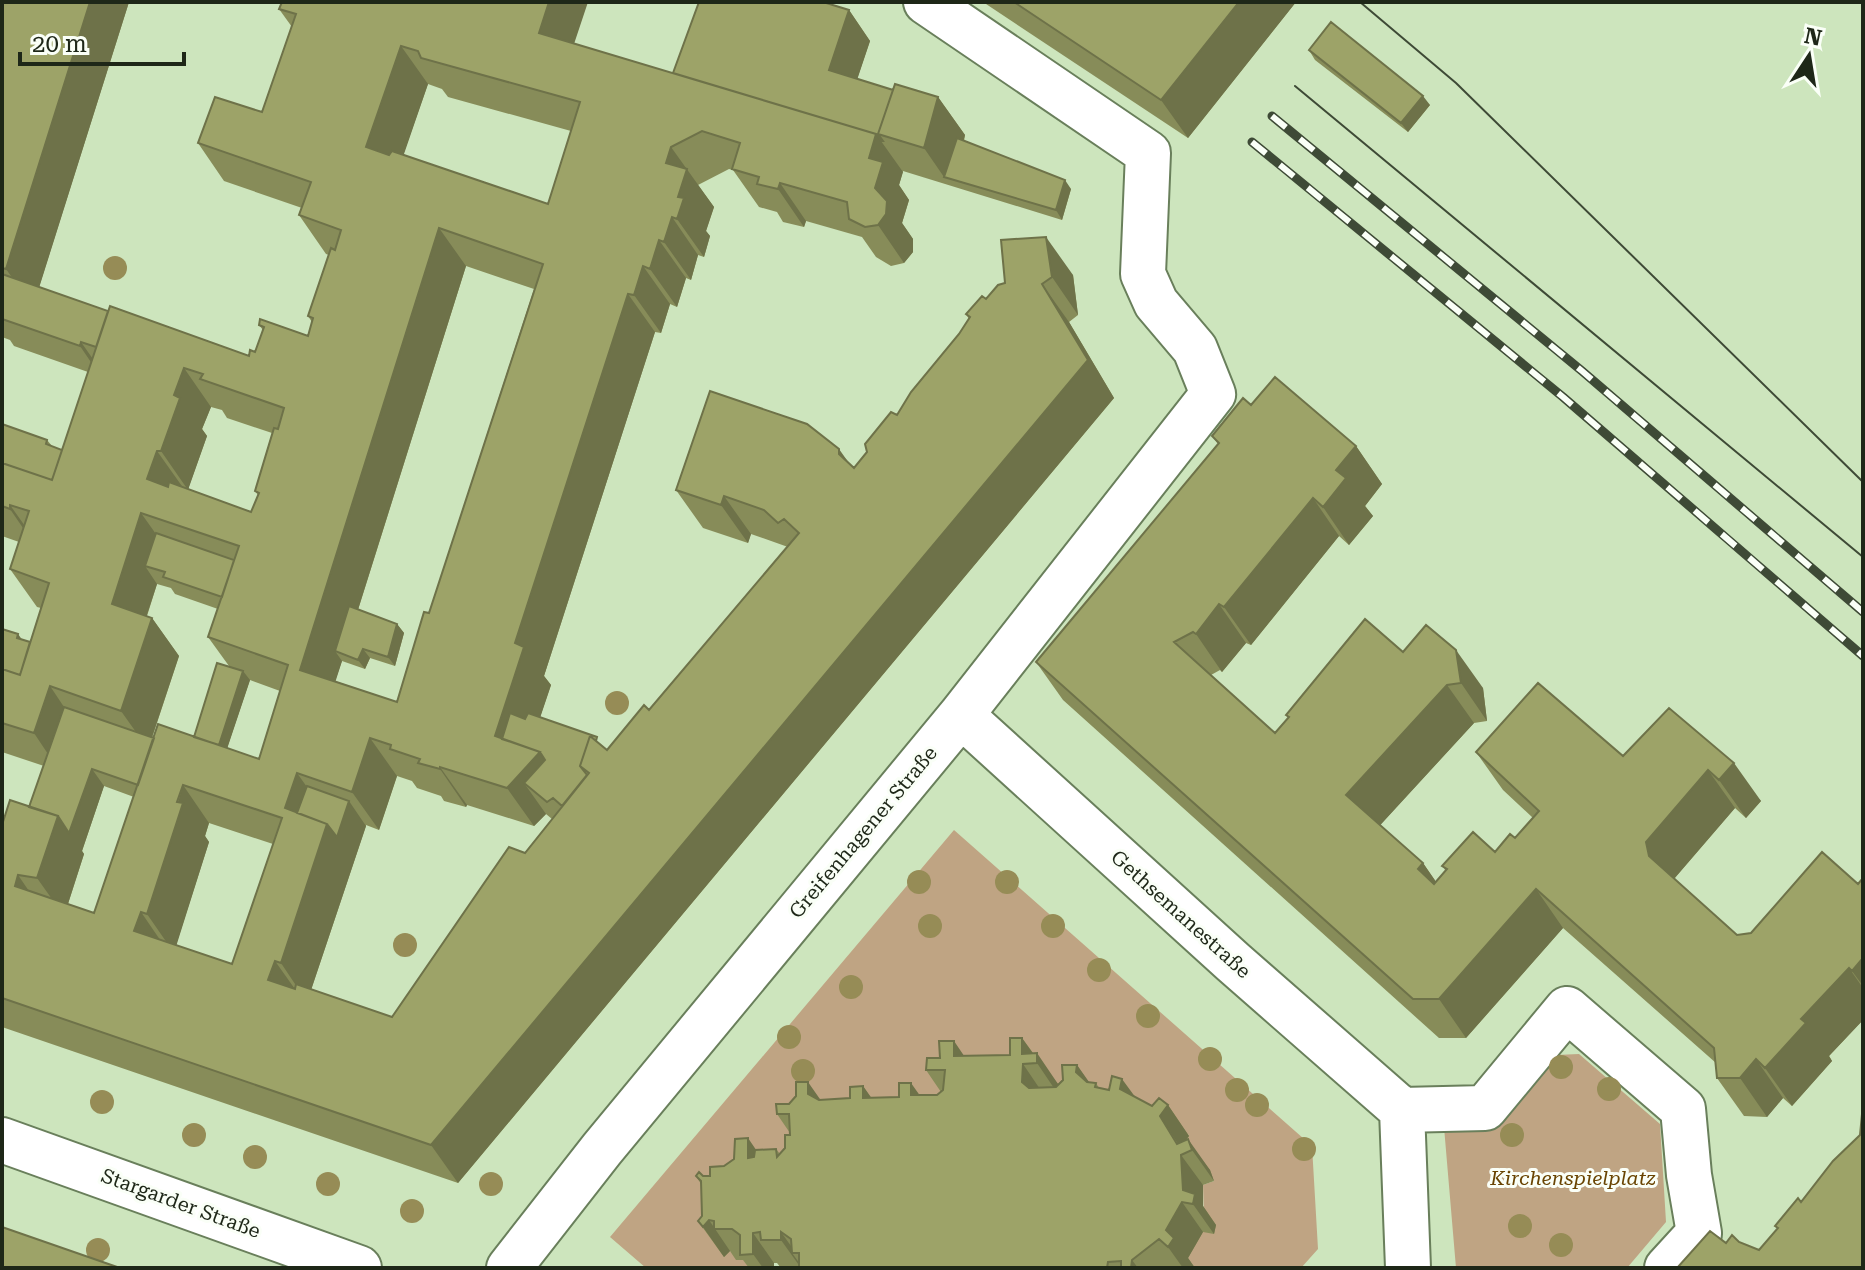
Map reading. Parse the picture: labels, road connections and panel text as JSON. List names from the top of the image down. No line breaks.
{"streets":{"street":["Greifenhagener Straße","Gethsemanestraße","Stargarder Straße"]},"crossings":[["Greifenhagener Straße","Gethsemanestraße"]],"parks":["Kirchenspielplatz"],"scale_bar":"20 m","north":"top"}
